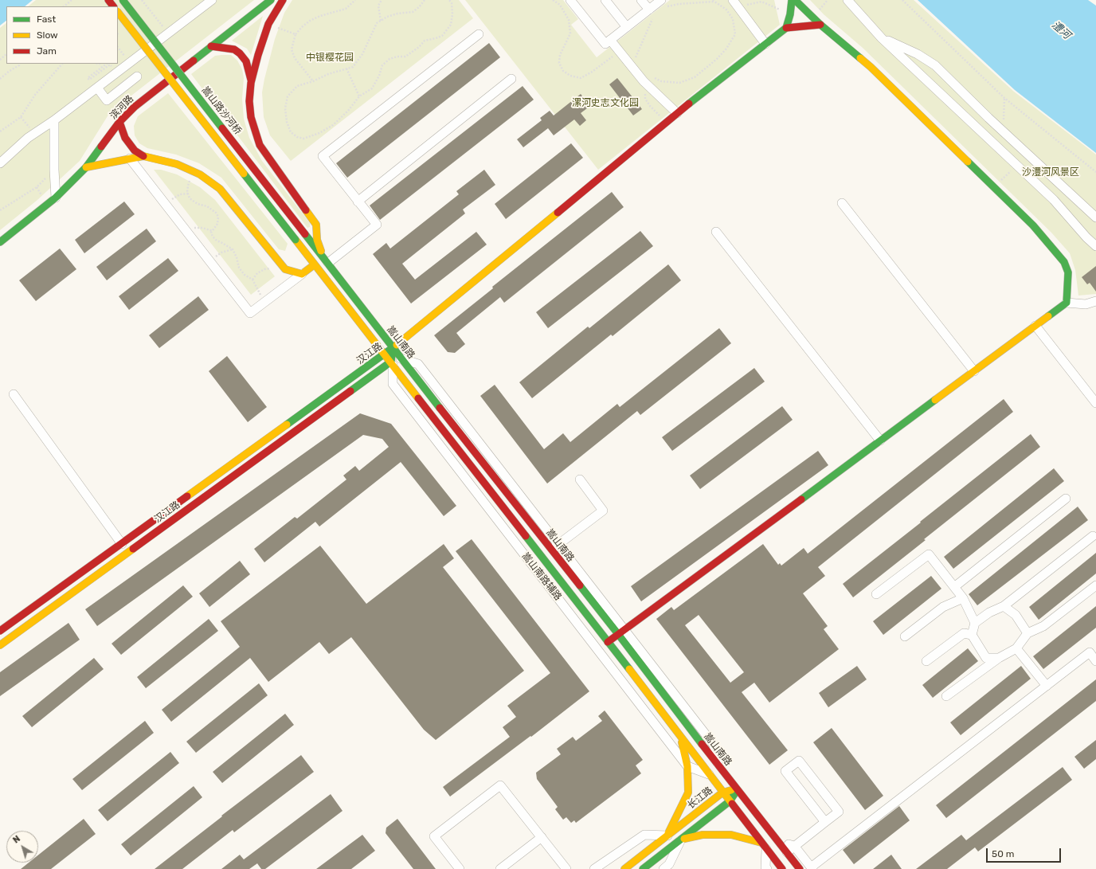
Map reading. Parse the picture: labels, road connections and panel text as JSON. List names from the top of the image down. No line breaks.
{"streets":{"street":["滨河路","嵩山路沙河桥","嵩山南路","汉江路","嵩山南路辅路","长江路"]},"crossings":[["嵩山路沙河桥","嵩山南路"],["嵩山南路","汉江路"],["嵩山南路","嵩山南路辅路"],["嵩山南路","长江路"],["汉江路","嵩山南路辅路"]],"water":["澧河"],"parks":["中银樱花园","漯河史志文化园","沙澧河风景区"],"legend":["Fast","Slow","Jam"],"scale_bar":"50 m","north":"top left"}
